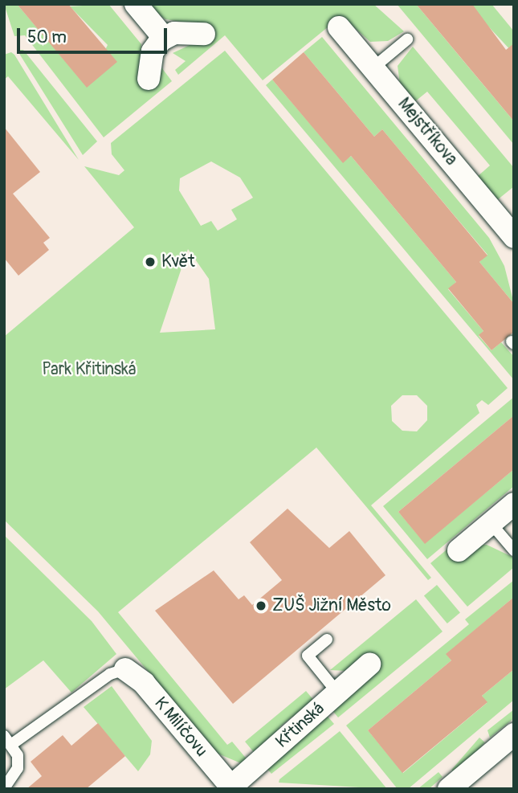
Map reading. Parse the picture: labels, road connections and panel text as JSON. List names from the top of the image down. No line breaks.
{"streets":{"street":["Mejstříkova","Křtinská","K Milíčovu"]},"crossings":[["Křtinská","K Milíčovu"]],"parks":["Park Křitinská"],"places":["Květ","ZUŠ Jižní Město"],"scale_bar":"50 m"}
